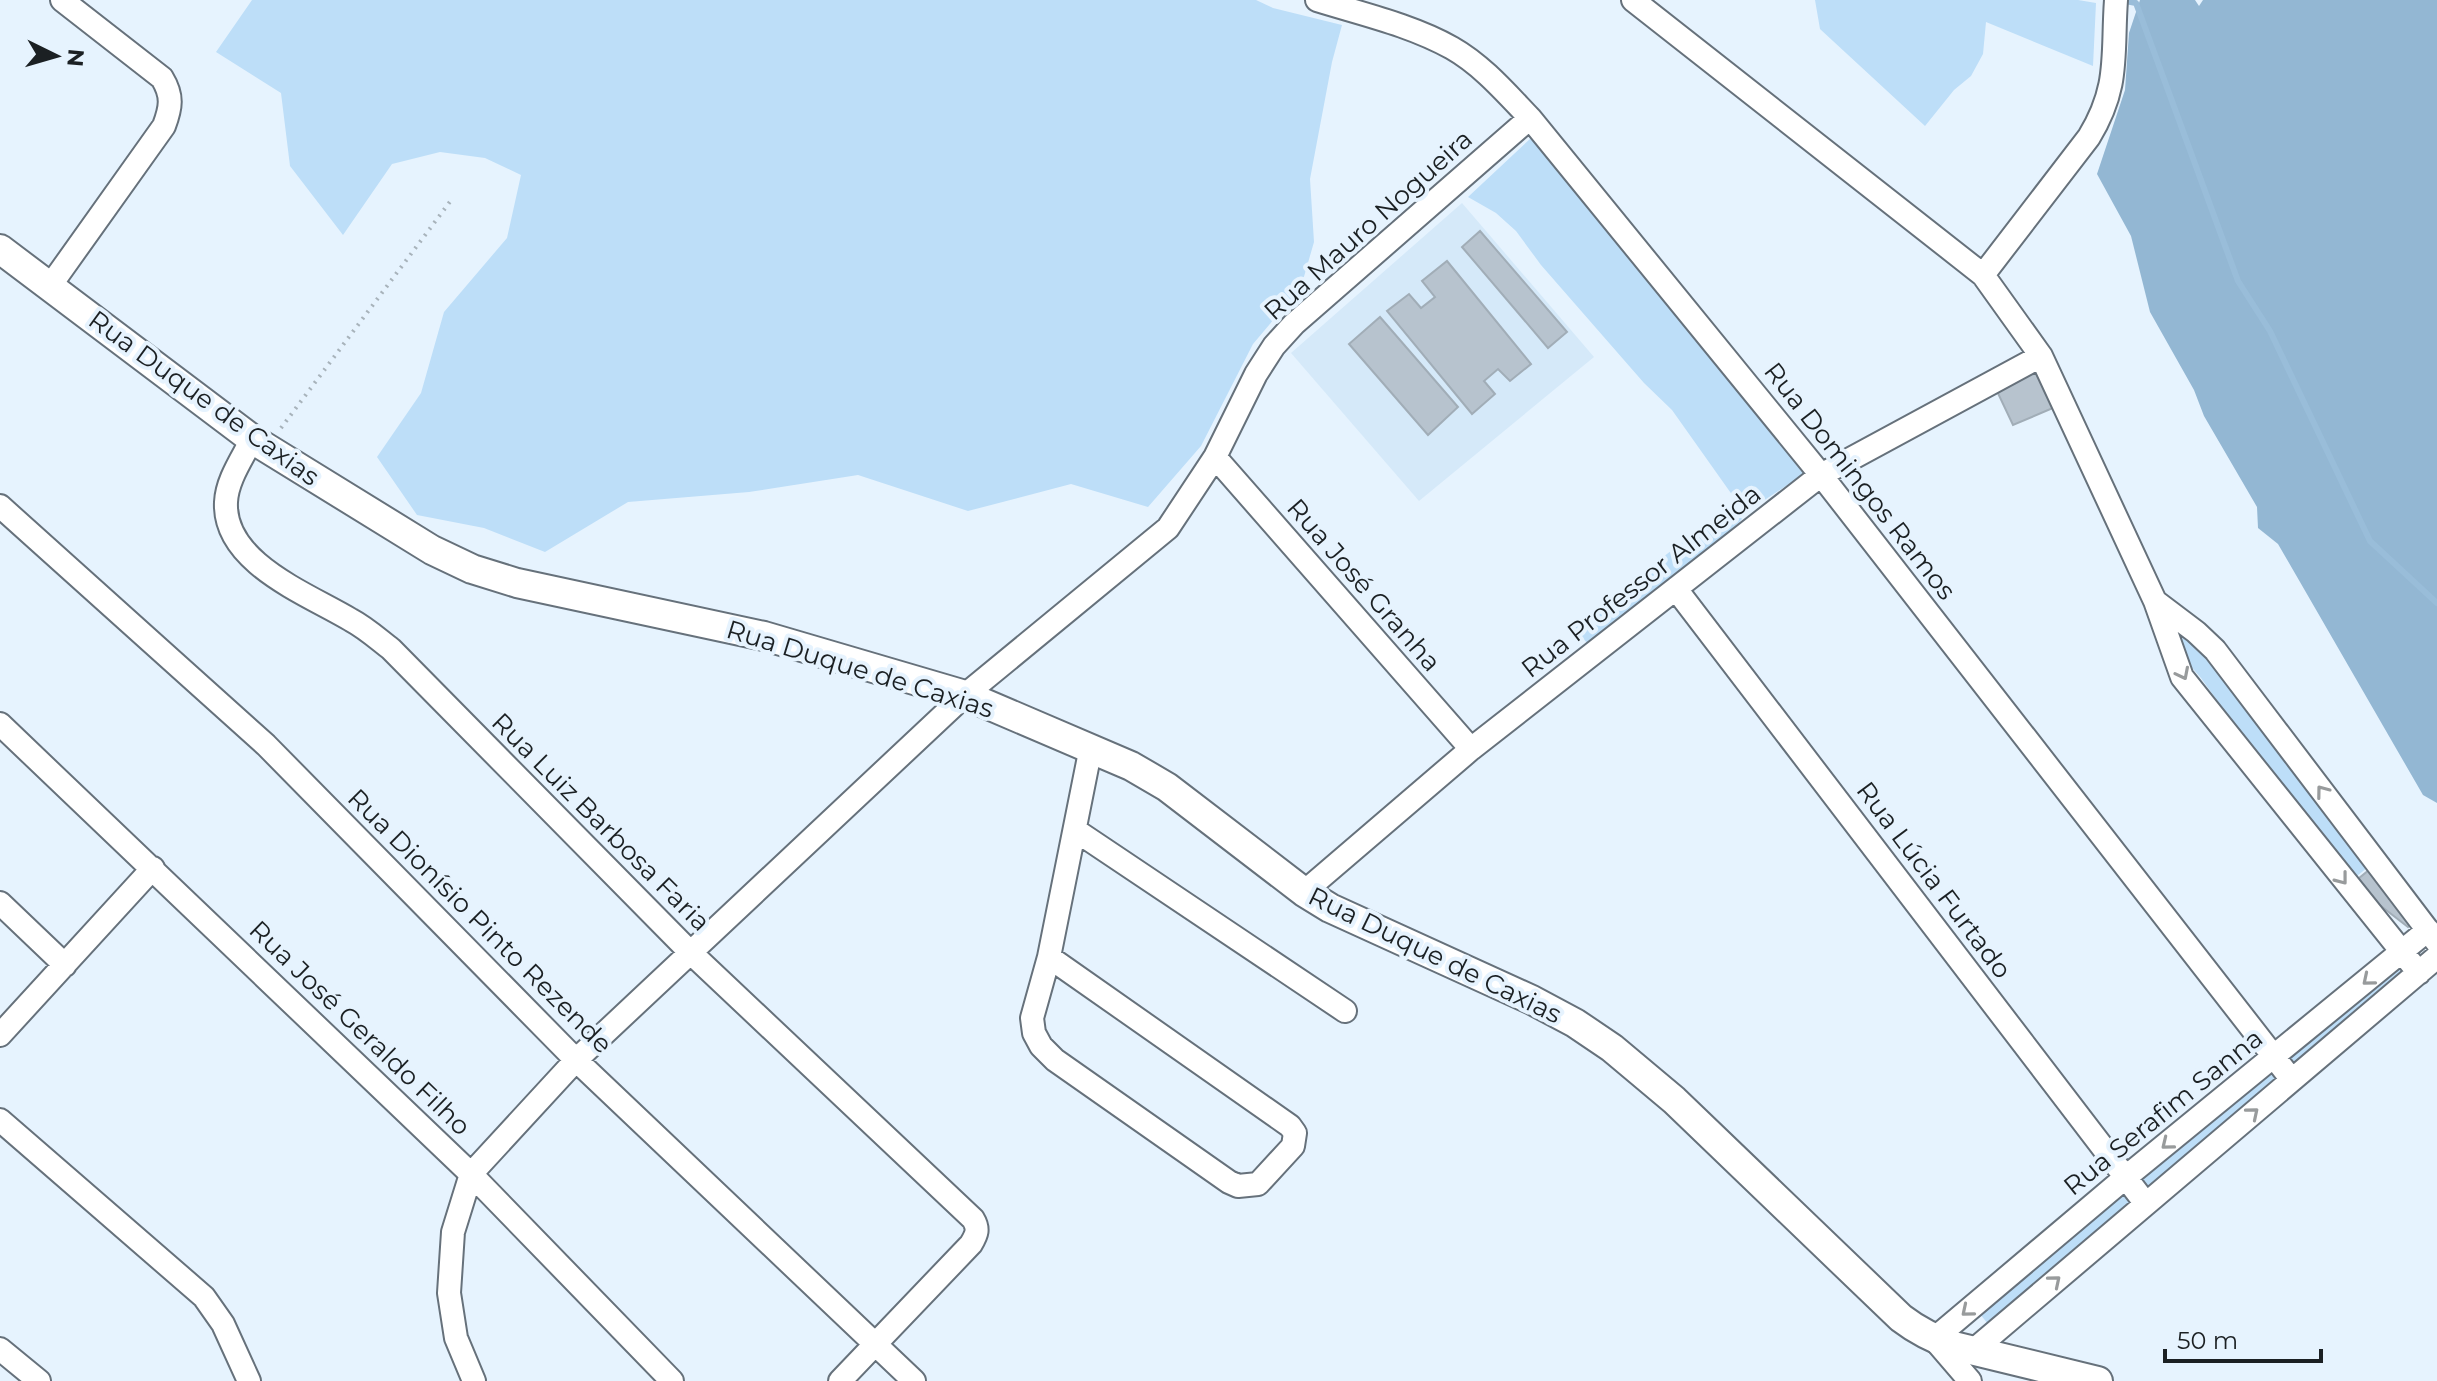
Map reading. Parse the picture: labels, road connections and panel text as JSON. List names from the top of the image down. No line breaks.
{"streets":{"street":["Rua Mauro Nogueira","Rua Duque de Caxias","Rua Domingos Ramos","Rua Professor Almeida","Rua José Granha","Rua Luiz Barbosa Faria","Rua Lúcia Furtado","Rua Dionísio Pinto Rezende","Rua José Geraldo Filho","Rua Serafim Sanna"]},"crossings":[["Rua Mauro Nogueira","Rua Duque de Caxias"],["Rua Mauro Nogueira","Rua Domingos Ramos"],["Rua Mauro Nogueira","Rua José Granha"],["Rua Mauro Nogueira","Rua Luiz Barbosa Faria"],["Rua Mauro Nogueira","Rua Dionísio Pinto Rezende"],["Rua Mauro Nogueira","Rua José Geraldo Filho"],["Rua Duque de Caxias","Rua Professor Almeida"],["Rua Duque de Caxias","Rua Luiz Barbosa Faria"],["Rua Duque de Caxias","Rua Serafim Sanna"],["Rua Domingos Ramos","Rua Professor Almeida"],["Rua Domingos Ramos","Rua Serafim Sanna"],["Rua Professor Almeida","Rua José Granha"],["Rua Professor Almeida","Rua Lúcia Furtado"],["Rua Luiz Barbosa Faria","Rua Dionísio Pinto Rezende"],["Rua Lúcia Furtado","Rua Serafim Sanna"]],"scale_bar":"50 m","north":"right"}
